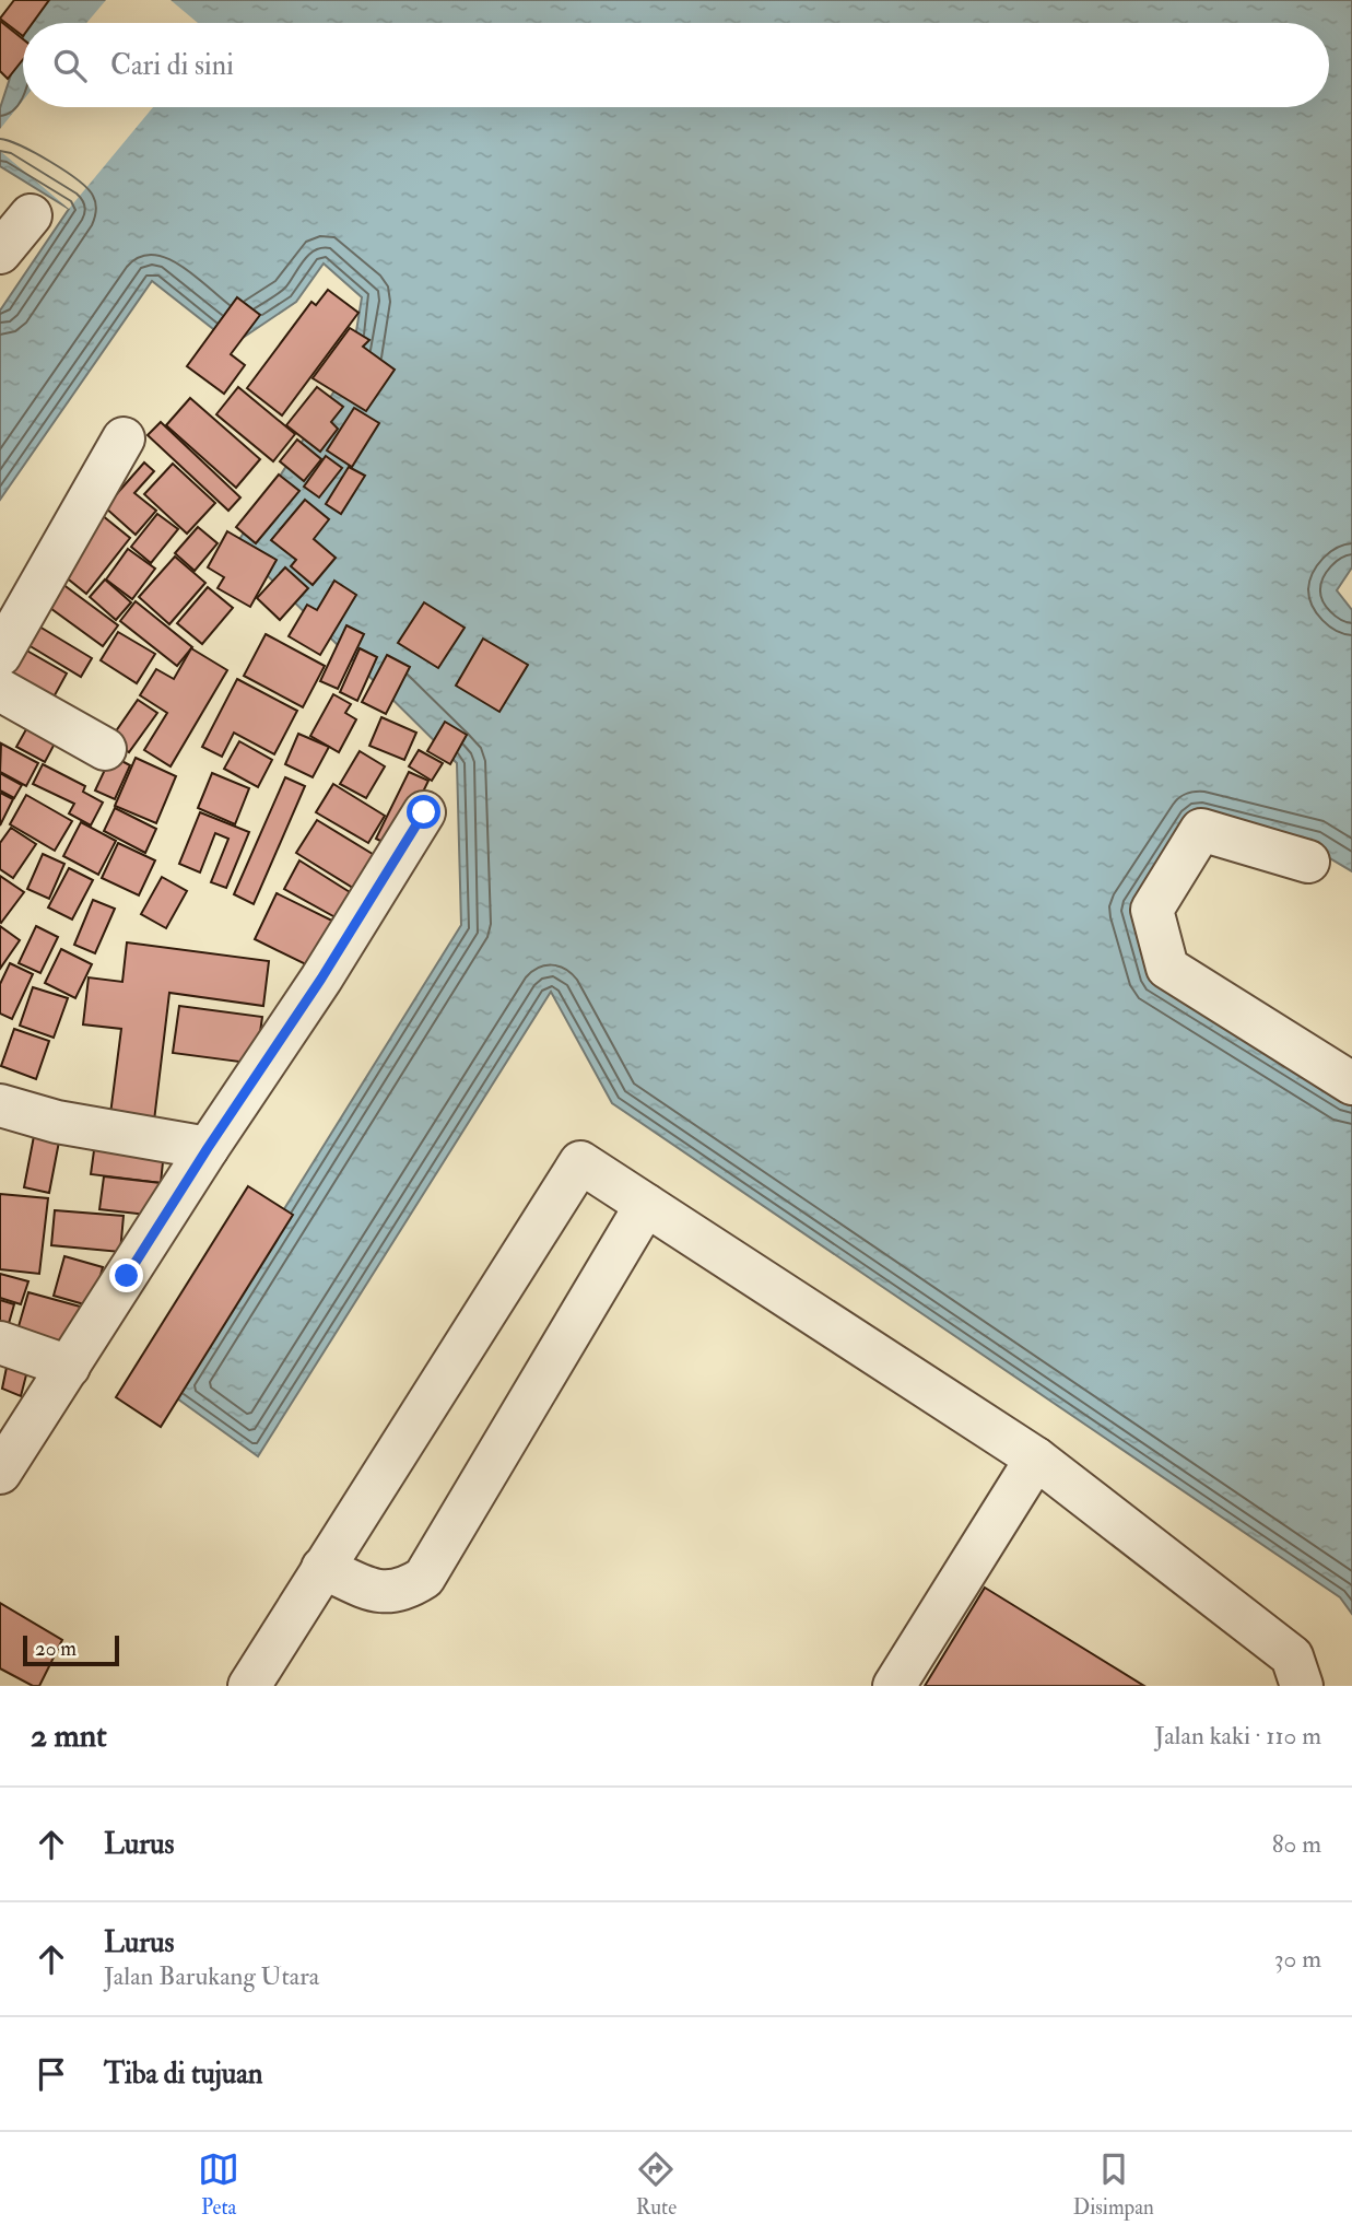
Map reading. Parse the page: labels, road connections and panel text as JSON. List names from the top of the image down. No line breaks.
{"scale_bar":"20 m","page":{"search":"Cari di sini","scale":"20 m","heading":["2 mnt","Jalan kaki · 110 m"],"list":[["Lurus","80 m"],["Lurus","Jalan Barukang Utara","30 m"],"Tiba di tujuan"],"nav":["Peta","Rute","Disimpan"]}}
